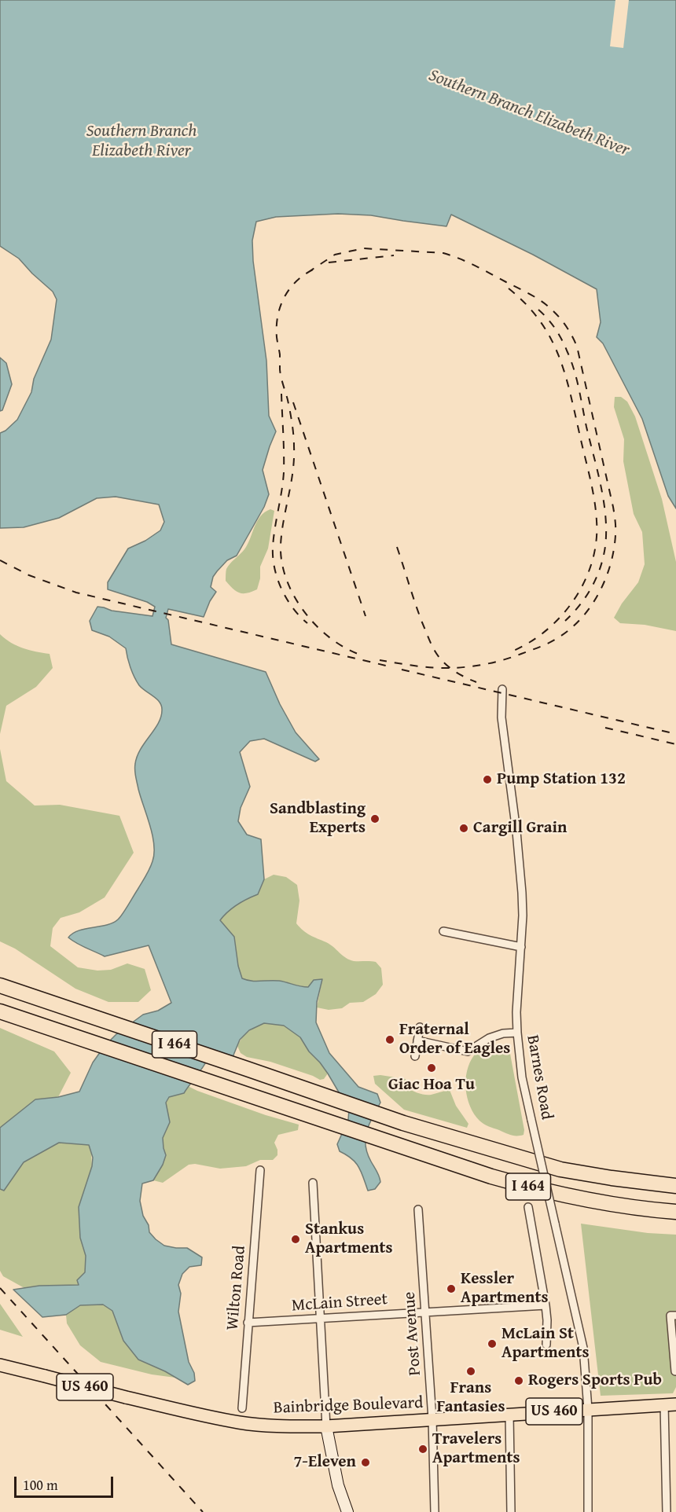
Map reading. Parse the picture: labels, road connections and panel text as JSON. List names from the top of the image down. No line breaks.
{"streets":{"highway":["I 464"],"main road":["US 460","Bainbridge Boulevard"],"street":["Barnes Road","Wilton Road","McLain Street","Post Avenue"]},"crossings":[["Barnes Road","Bainbridge Boulevard"],["Wilton Road","McLain Street"],["McLain Street","Post Avenue"],["Post Avenue","Bainbridge Boulevard"]],"water":["Southern Branch Elizabeth River"],"places":["Pump Station 132","Sandblasting Experts","Cargill Grain","Fraternal Order of Eagles","Giac Hoa Tu","Stankus Apartments","Kessler Apartments","McLain St Apartments","Frans Fantasies","Rogers Sports Pub","Travelers Apartments","7-Eleven"],"scale_bar":"100 m"}
